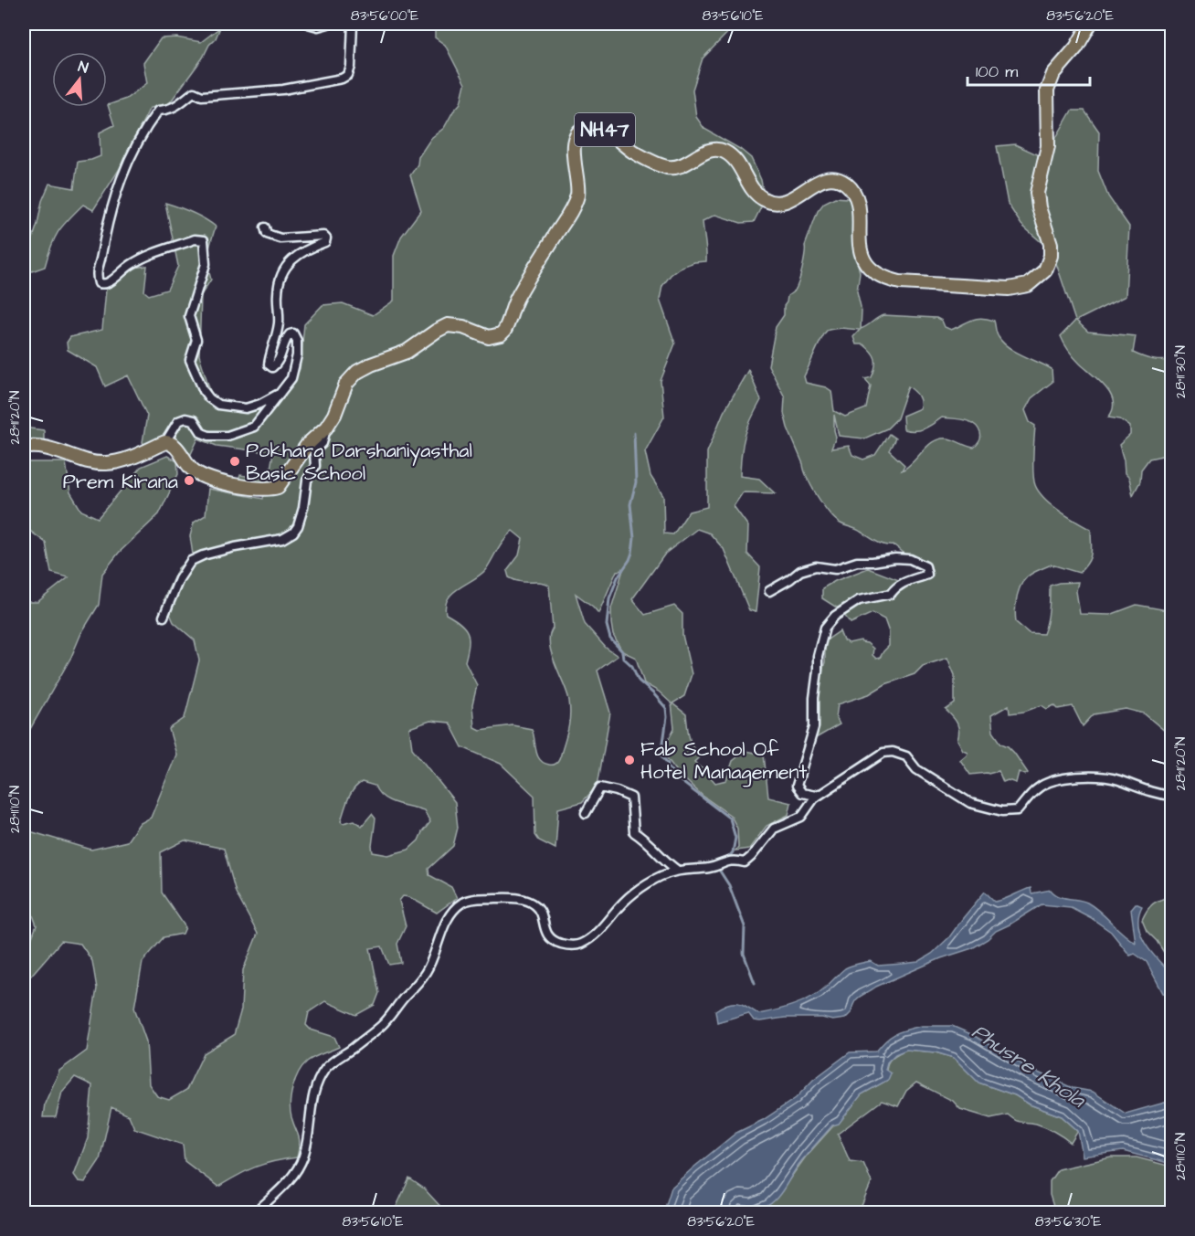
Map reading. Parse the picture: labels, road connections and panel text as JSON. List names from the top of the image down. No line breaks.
{"streets":{"highway":["NH47"]},"water":["Phusre Khola"],"places":["Pokhara Darshaniyasthal Basic School","Prem Kirana","Fab School Of Hotel Management"],"scale_bar":"100 m","north":"top","coordinates":["83°56'00\"E","83°56'10\"E","83°56'20\"E","28°11'30\"N","28°11'20\"N","28°11'10\"N","83°56'30\"E"]}
